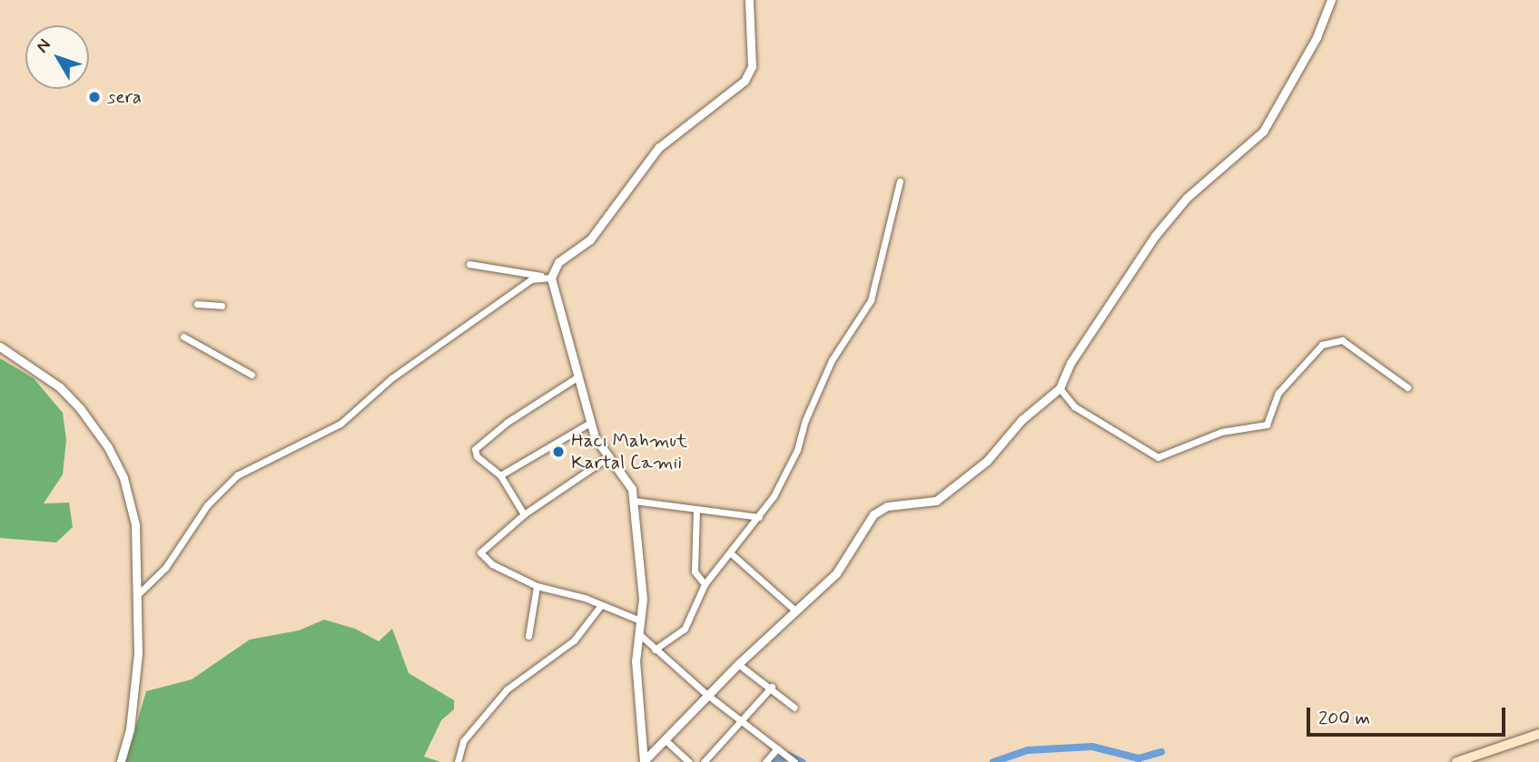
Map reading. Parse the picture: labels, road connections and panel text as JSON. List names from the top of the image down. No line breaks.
{"places":["sera","Hacı Mahmut Kartal Camii"],"scale_bar":"200 m","north":"top left"}
